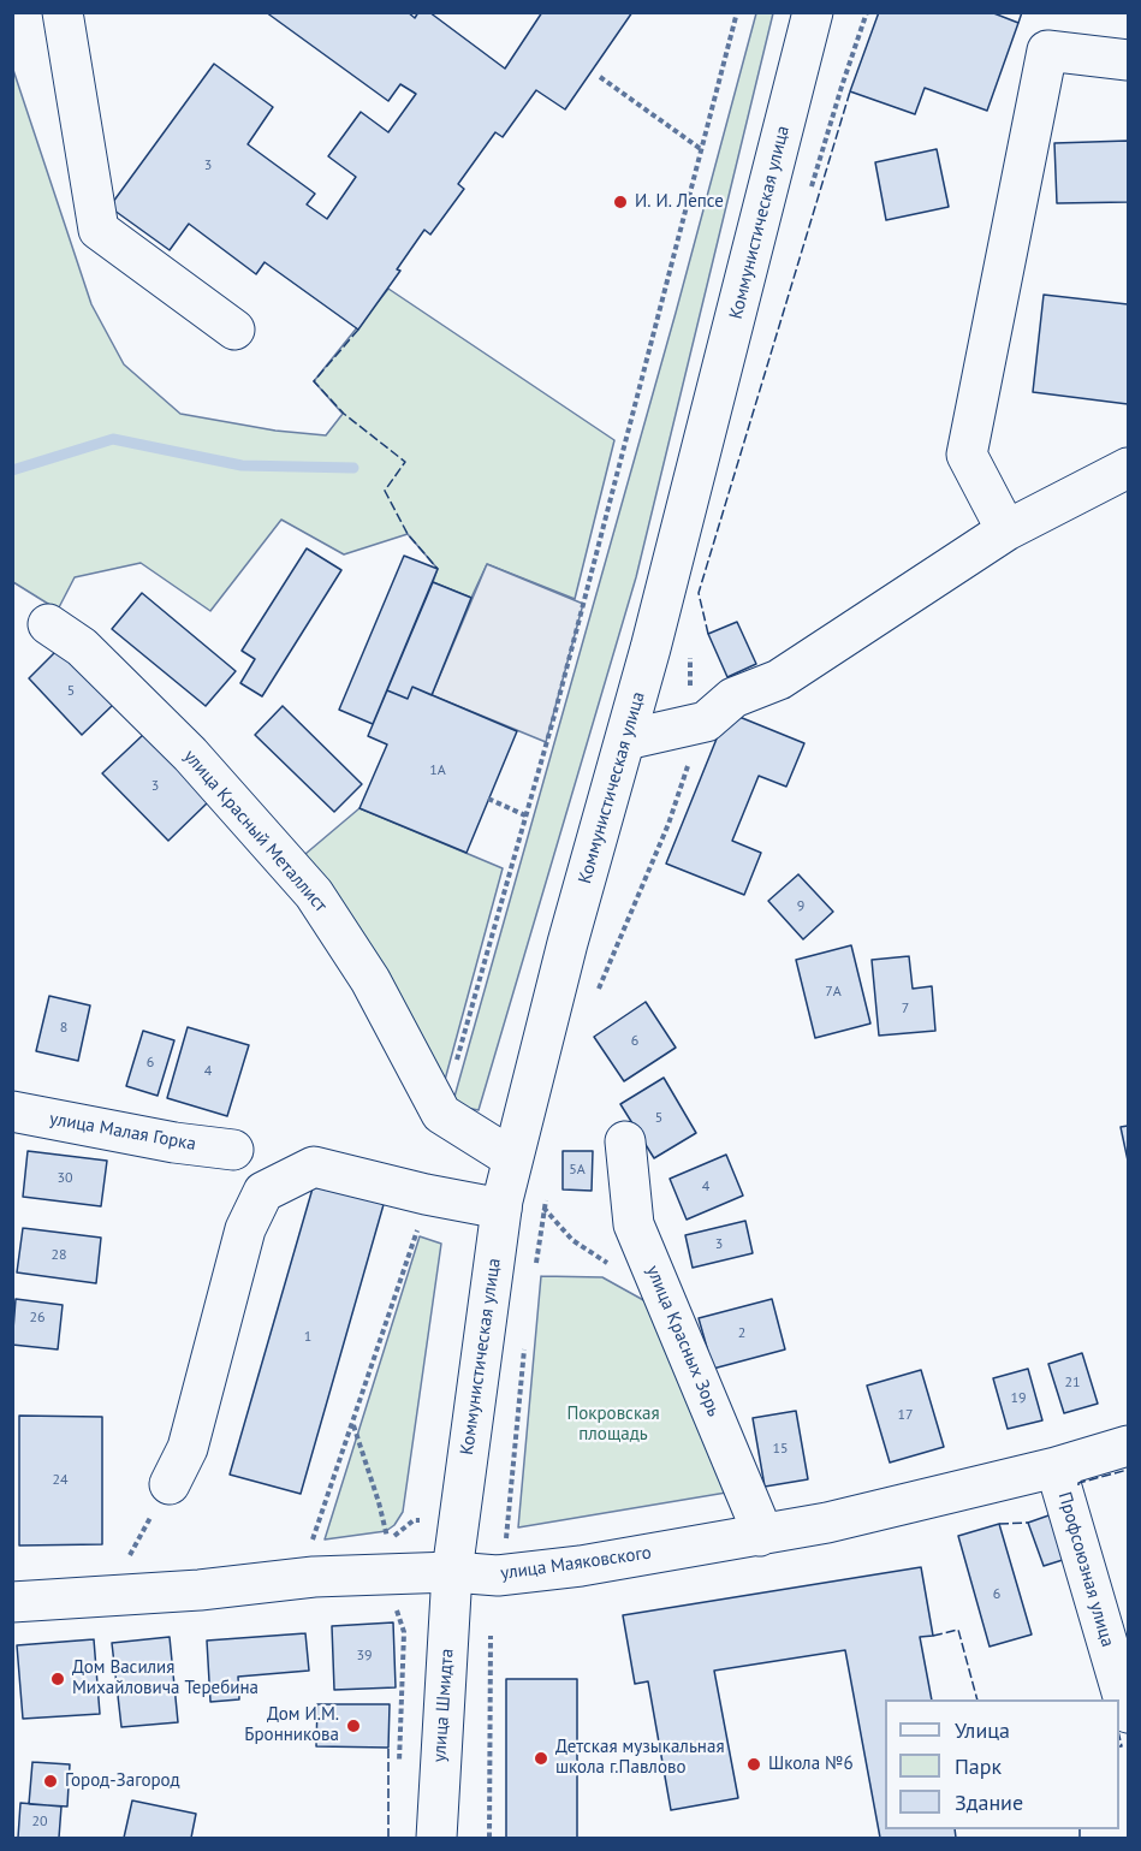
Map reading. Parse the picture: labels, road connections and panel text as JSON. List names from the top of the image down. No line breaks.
{"streets":{"street":["Коммунистическая улица","улица Красный Металлист","улица Малая Горка","улица Красных Зорь","улица Маяковского","Профсоюзная улица","улица Шмидта"]},"crossings":[["Коммунистическая улица","улица Красный Металлист"],["Коммунистическая улица","улица Маяковского"],["Коммунистическая улица","улица Шмидта"],["улица Красных Зорь","улица Маяковского"],["улица Маяковского","Профсоюзная улица"],["улица Маяковского","улица Шмидта"]],"parks":["Покровская площадь"],"places":["И. И. Лепсе","Дом Василия Михайловича Теребина","Дом И.М. Бронникова","Детская музыкальная школа г.Павлово","Школа №6","Город-Загород"],"house_numbers":["3","5","1А","3","9","7А","7","8","6","6","4","5","5А","30","4","3","28","26","2","1","21","19","17","15","24","6","39","20"],"legend":["Улица","Парк","Здание"]}
